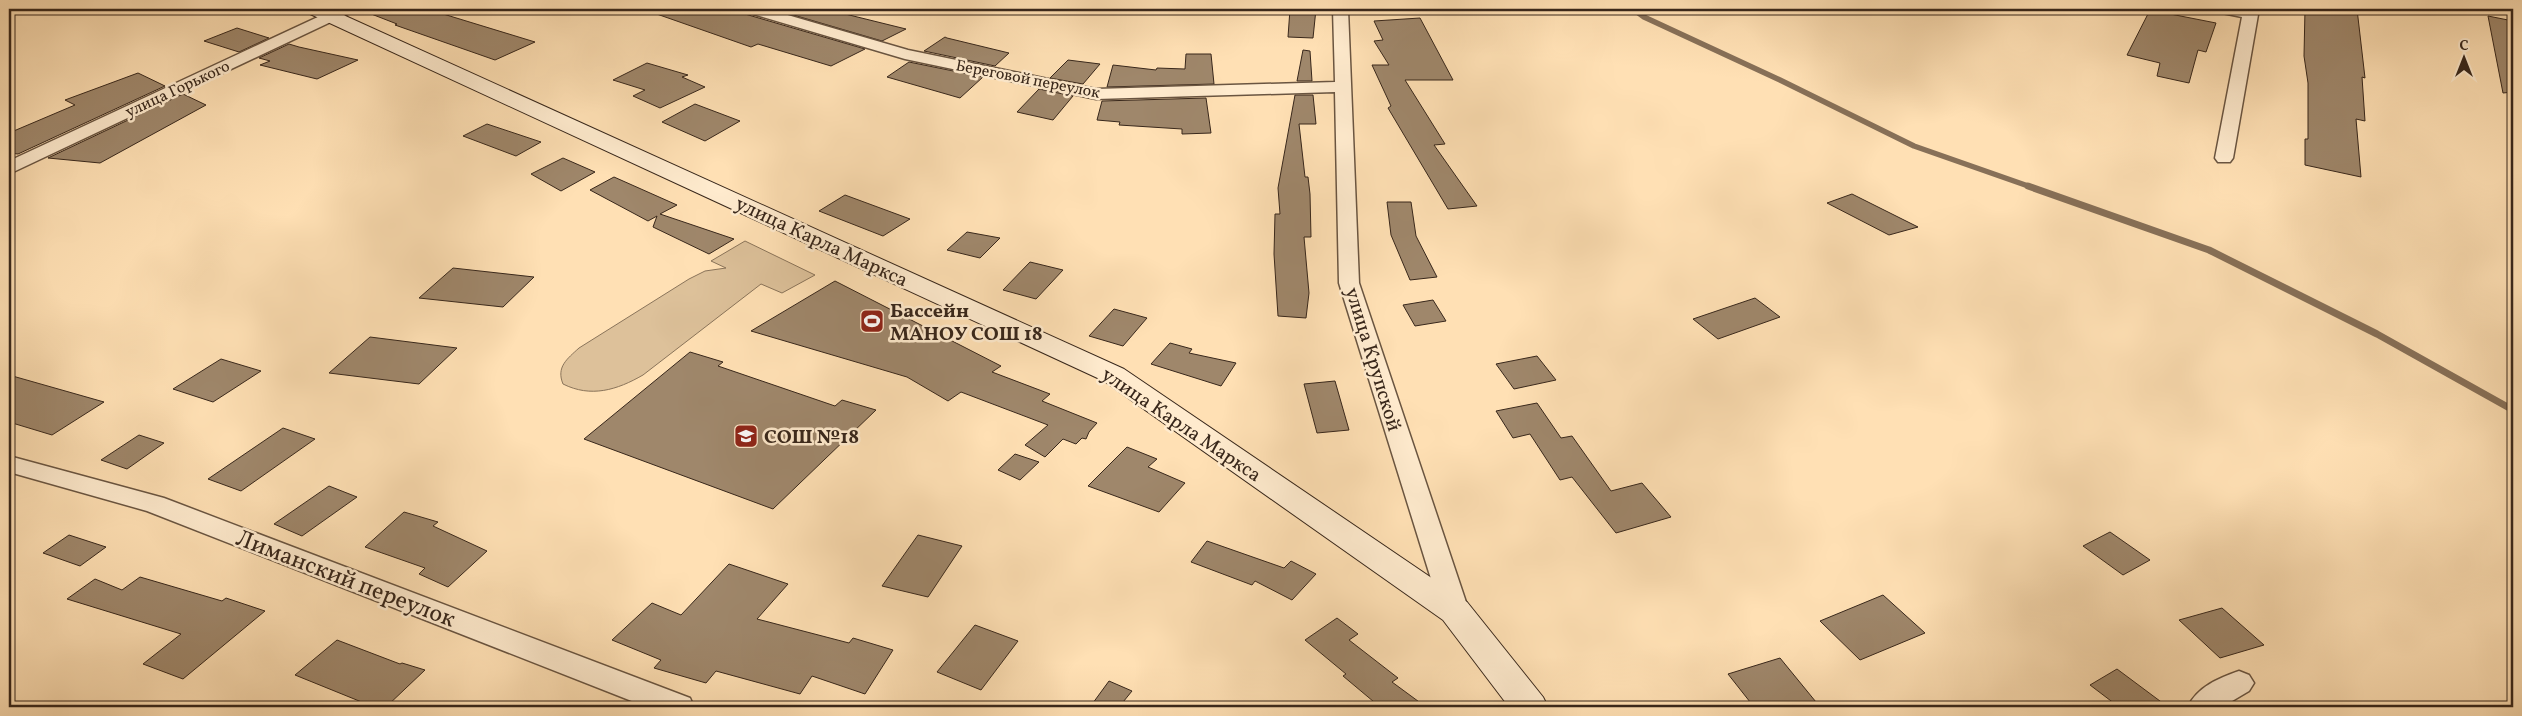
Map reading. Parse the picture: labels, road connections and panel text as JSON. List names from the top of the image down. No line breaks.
{"streets":{"main road":["улица Карла Маркса"],"street":["Береговой переулок","улица Горького","улица Крупской","Лиманский переулок"]},"crossings":[["Береговой переулок","улица Крупской"],["улица Горького","улица Карла Маркса"],["улица Карла Маркса","улица Крупской"]],"places":{"sports":["Бассейн МАНОУ СОШ 18"],"school or university":["СОШ №18"]},"north":"top"}
